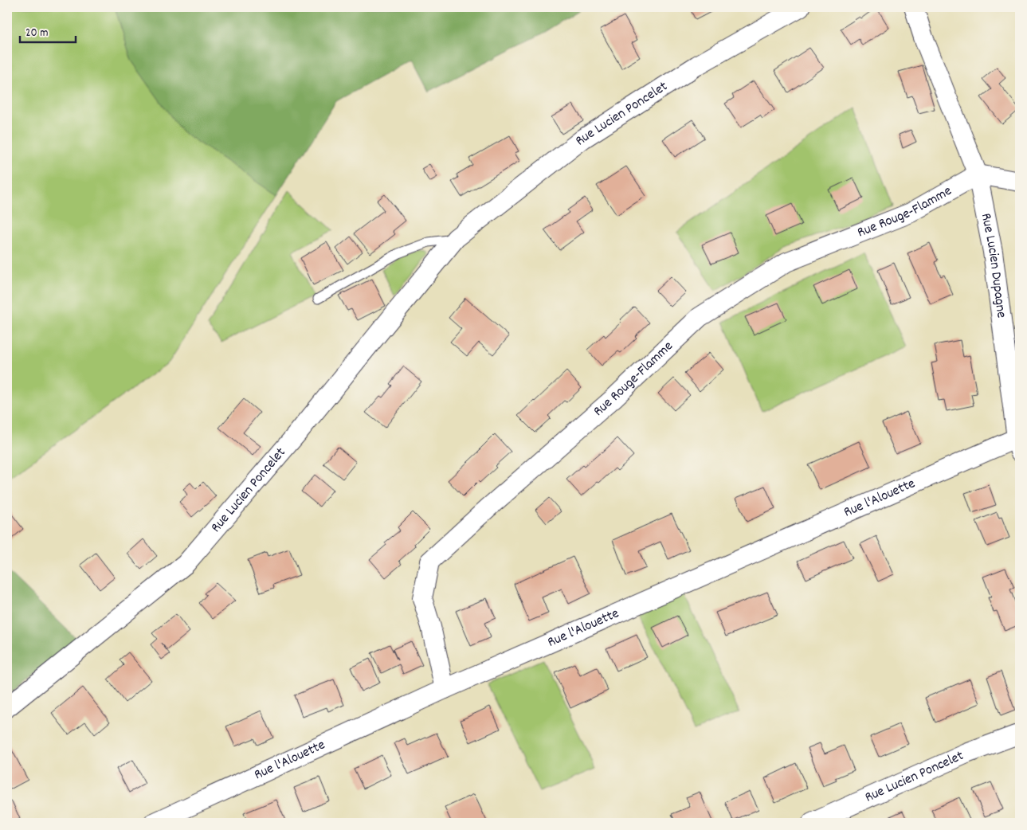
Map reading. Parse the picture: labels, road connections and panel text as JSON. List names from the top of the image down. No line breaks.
{"streets":{"street":["Rue Lucien Poncelet","Rue Rouge-Flamme","Rue Lucien Dupagne","Rue l'Alouette"]},"crossings":[["Rue Rouge-Flamme","Rue Lucien Dupagne"],["Rue Rouge-Flamme","Rue l'Alouette"],["Rue Lucien Dupagne","Rue l'Alouette"]],"scale_bar":"20 m"}
